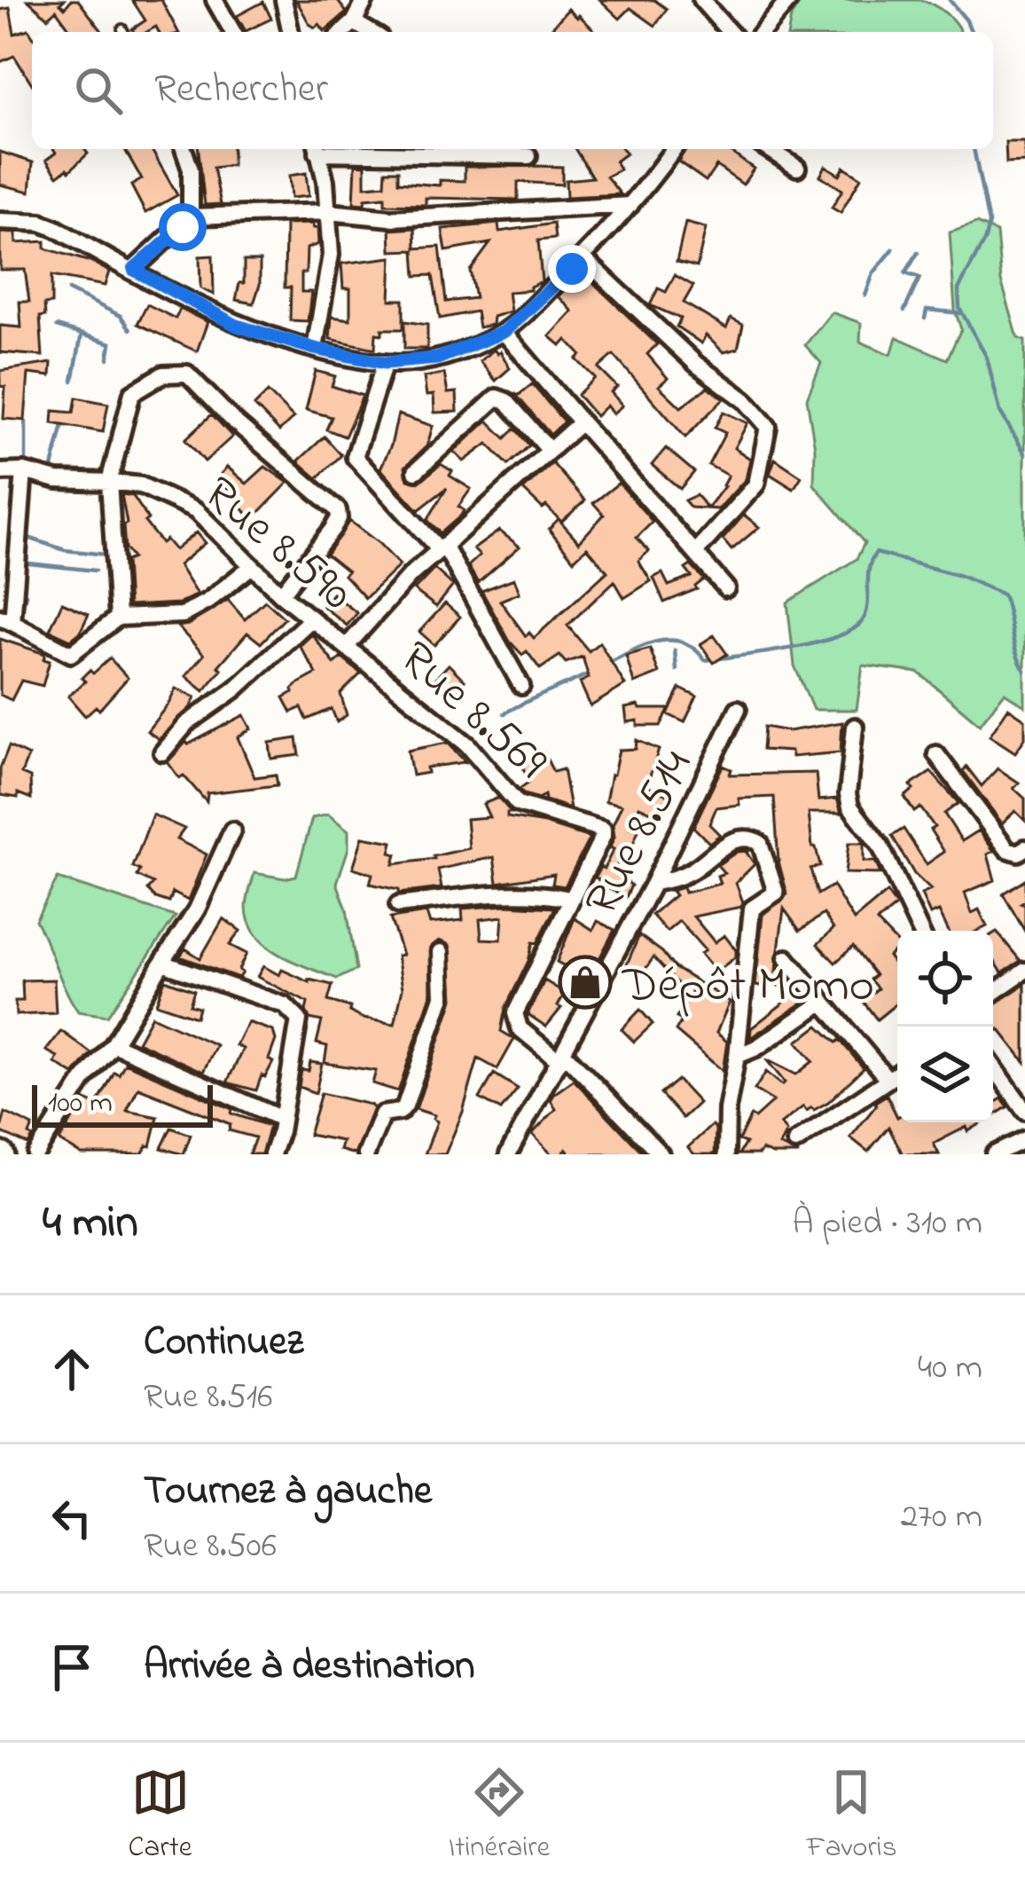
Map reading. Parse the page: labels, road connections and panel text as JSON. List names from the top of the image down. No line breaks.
{"streets":{"street":["Rue 8.590","Rue 8.569","Rue 8.514"]},"crossings":[["Rue 8.590","Rue 8.569"],["Rue 8.569","Rue 8.514"]],"places":{"shop":["Dépôt Momo"]},"scale_bar":"100 m","page":{"search":"Rechercher","scale":"100 m","heading":["4 min","À pied · 310 m"],"list":[["Continuez","Rue 8.516","40 m"],["Tournez à gauche","Rue 8.506","270 m"],"Arrivée à destination"],"nav":["Carte","Itinéraire","Favoris"]}}
